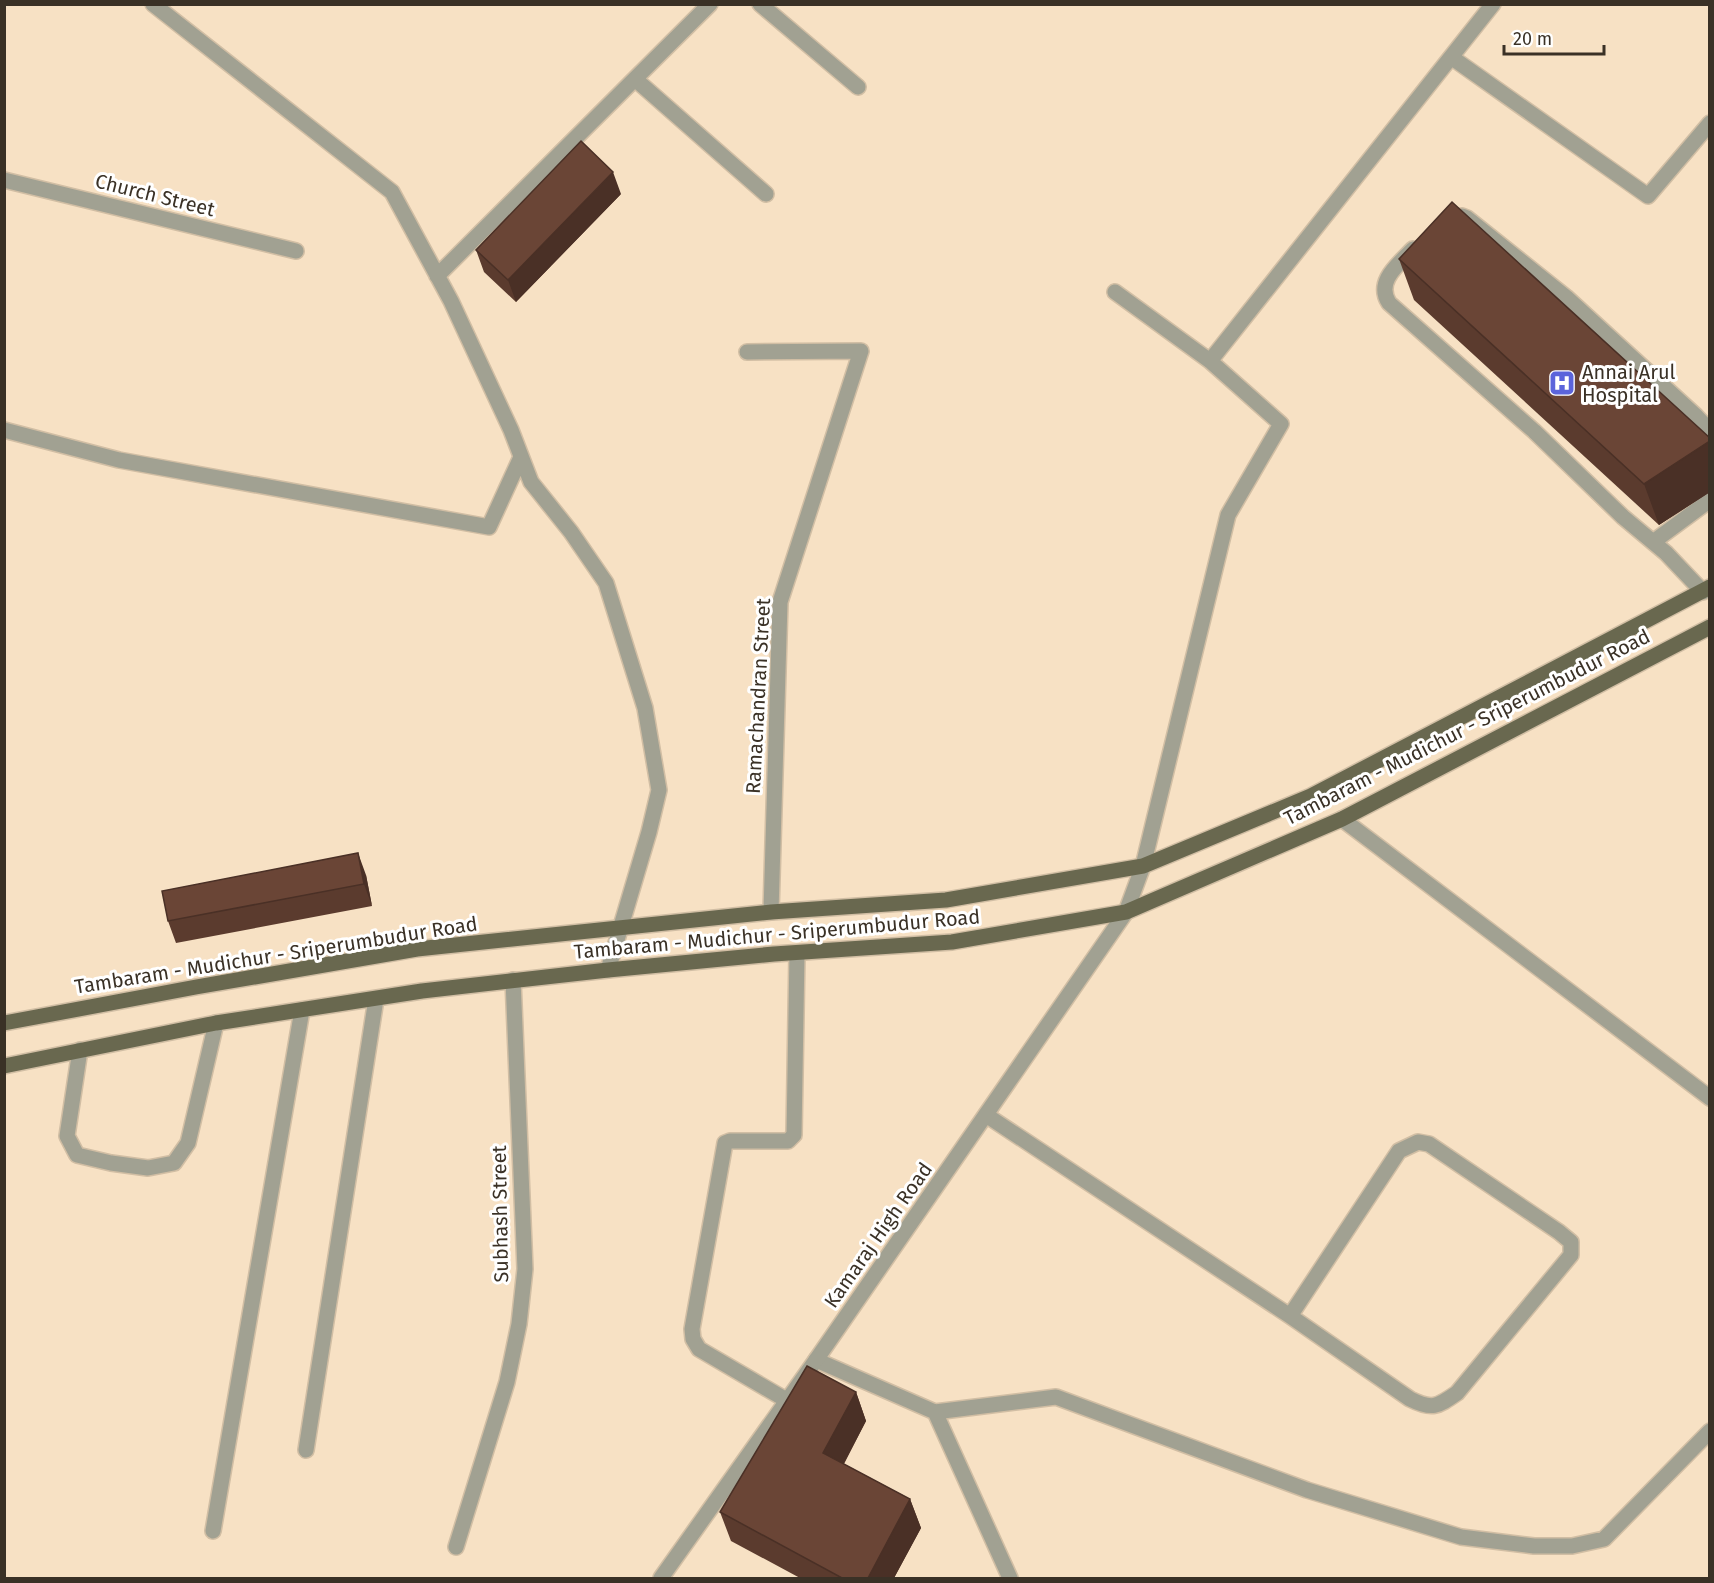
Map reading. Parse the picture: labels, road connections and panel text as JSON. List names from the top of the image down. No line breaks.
{"streets":{"main road":["Tambaram - Mudichur - Sriperumbudur Road"],"street":["Church Street","Ramachandran Street","Subhash Street","Kamaraj High Road"]},"crossings":[["Ramachandran Street","Tambaram - Mudichur - Sriperumbudur Road"],["Tambaram - Mudichur - Sriperumbudur Road","Subhash Street"],["Tambaram - Mudichur - Sriperumbudur Road","Kamaraj High Road"]],"places":{"hospital":["Annai Arul Hospital"]},"scale_bar":"20 m"}
